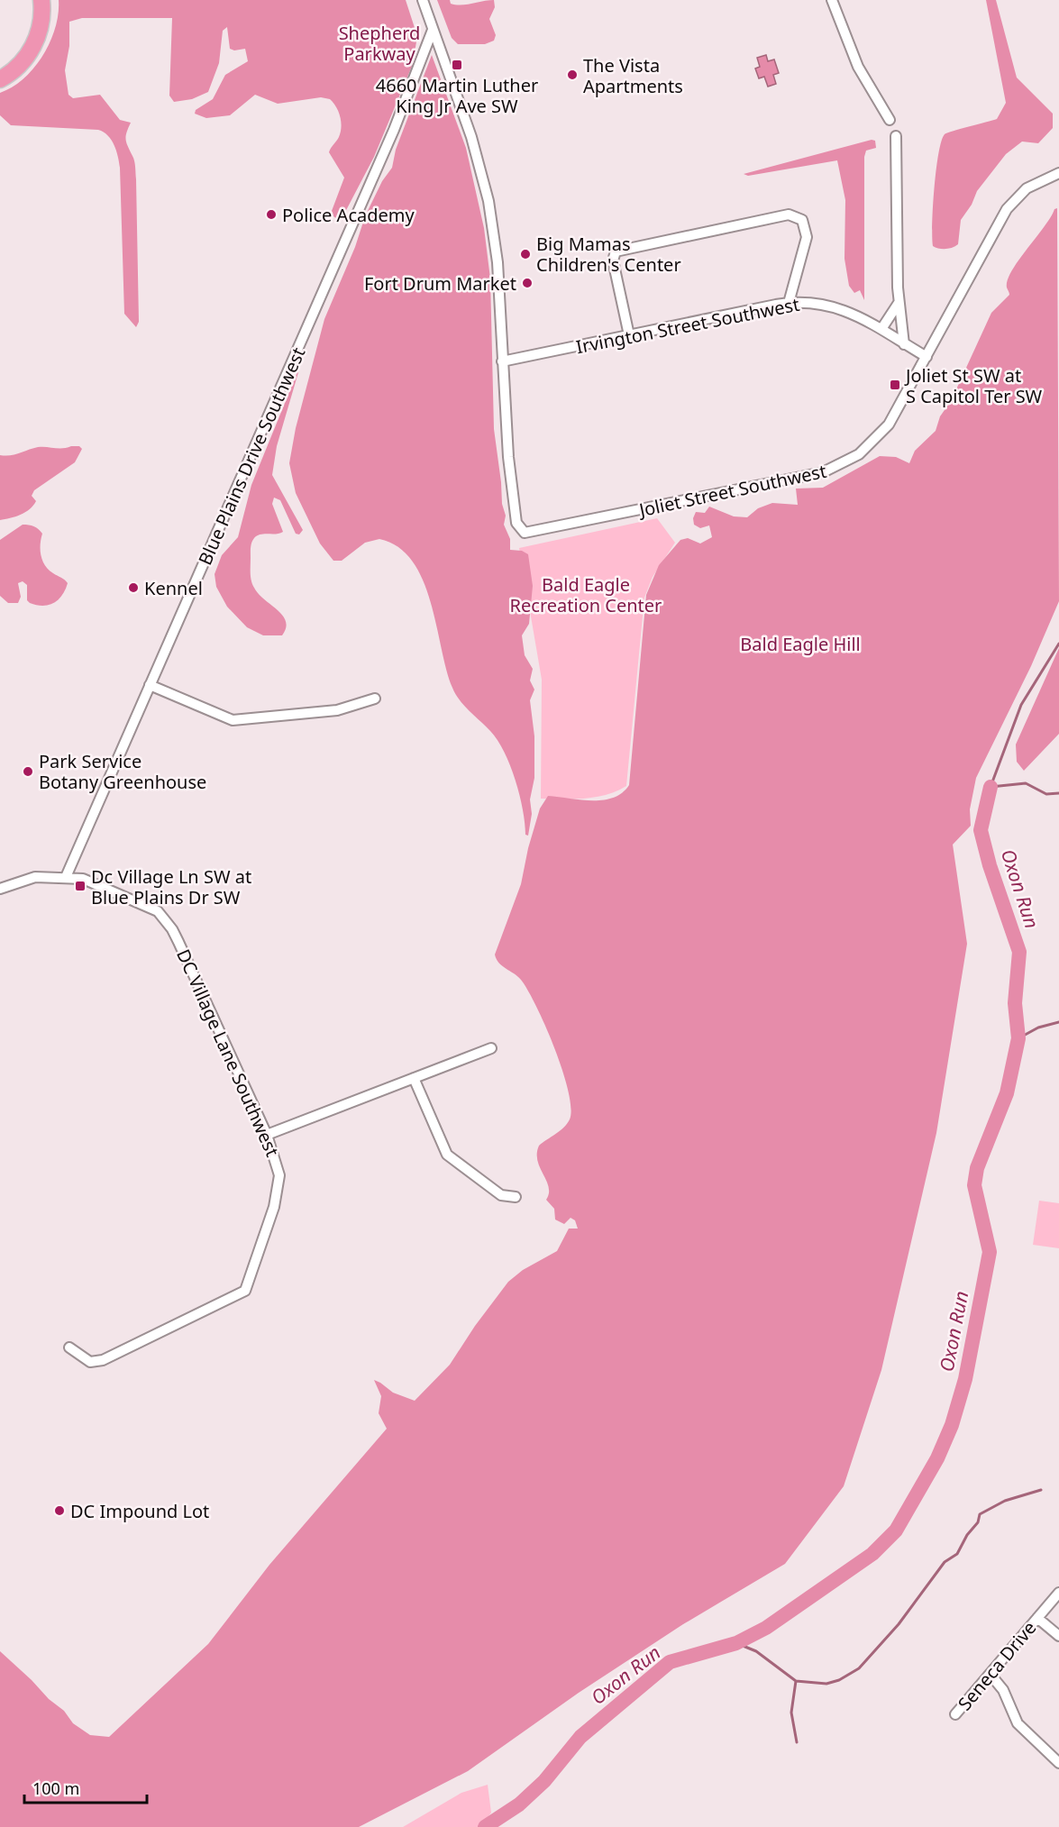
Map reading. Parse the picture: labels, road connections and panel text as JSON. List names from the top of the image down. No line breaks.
{"streets":{"street":["Irvington Street Southwest","Blue Plains Drive Southwest","Joliet Street Southwest","DC Village Lane Southwest","Seneca Drive"]},"crossings":[["Irvington Street Southwest","Joliet Street Southwest"],["Blue Plains Drive Southwest","DC Village Lane Southwest"]],"water":["Oxon Run"],"parks":["Shepherd Parkway","Bald Eagle Recreation Center","Bald Eagle Hill"],"places":{"transit":["4660 Martin Luther King Jr Ave SW","Joliet St SW at S Capitol Ter SW","Dc Village Ln SW at Blue Plains Dr SW"],"other":["The Vista Apartments","Police Academy","Big Mamas Children's Center","Fort Drum Market","Kennel","Park Service Botany Greenhouse","DC Impound Lot"]},"scale_bar":"100 m"}
